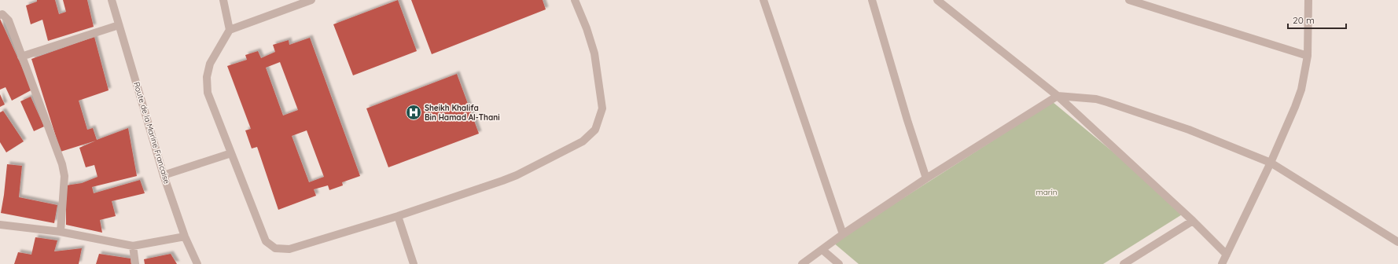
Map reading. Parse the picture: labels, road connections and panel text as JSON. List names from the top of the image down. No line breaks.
{"streets":{"street":["Route de la Marine Francaise"]},"parks":["marin"],"places":{"hospital":["Sheikh Khalifa Bin Hamad Al-Thani"]},"scale_bar":"20 m"}
